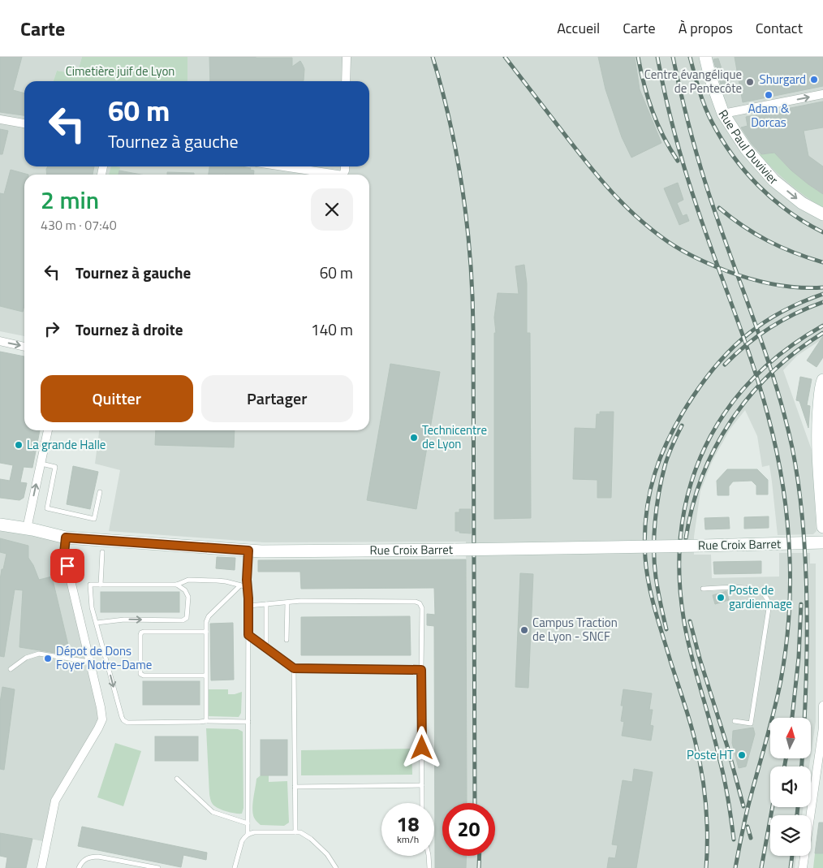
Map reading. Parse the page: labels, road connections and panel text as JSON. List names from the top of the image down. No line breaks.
{"streets":{"street":["Rue Paul Duvivier","Rue Croix Barret"]},"one_way":["Rue Paul Duvivier"],"parks":["Cimetière juif de Lyon"],"places":["Shurgard","Centre évangélique de Pentecôte","Adam & Dorcas","Technicentre de Lyon","La grande Halle","Poste de gardiennage","Campus Traction de Lyon - SNCF","Dépot de Dons Foyer Notre-Dame","Poste HT"],"north":"top","page":{"header":"Carte","nav":["Accueil","Carte","À propos","Contact"],"turn":["60 m","Tournez à gauche"],"heading":["2 min","430 m · 07:40"],"list":[{"name":"Tournez à gauche","value":"60 m"},{"name":"Tournez à droite","value":"140 m"}],"buttons":["Quitter","Partager"],"speed":"18 km/h","limit":"20"}}
